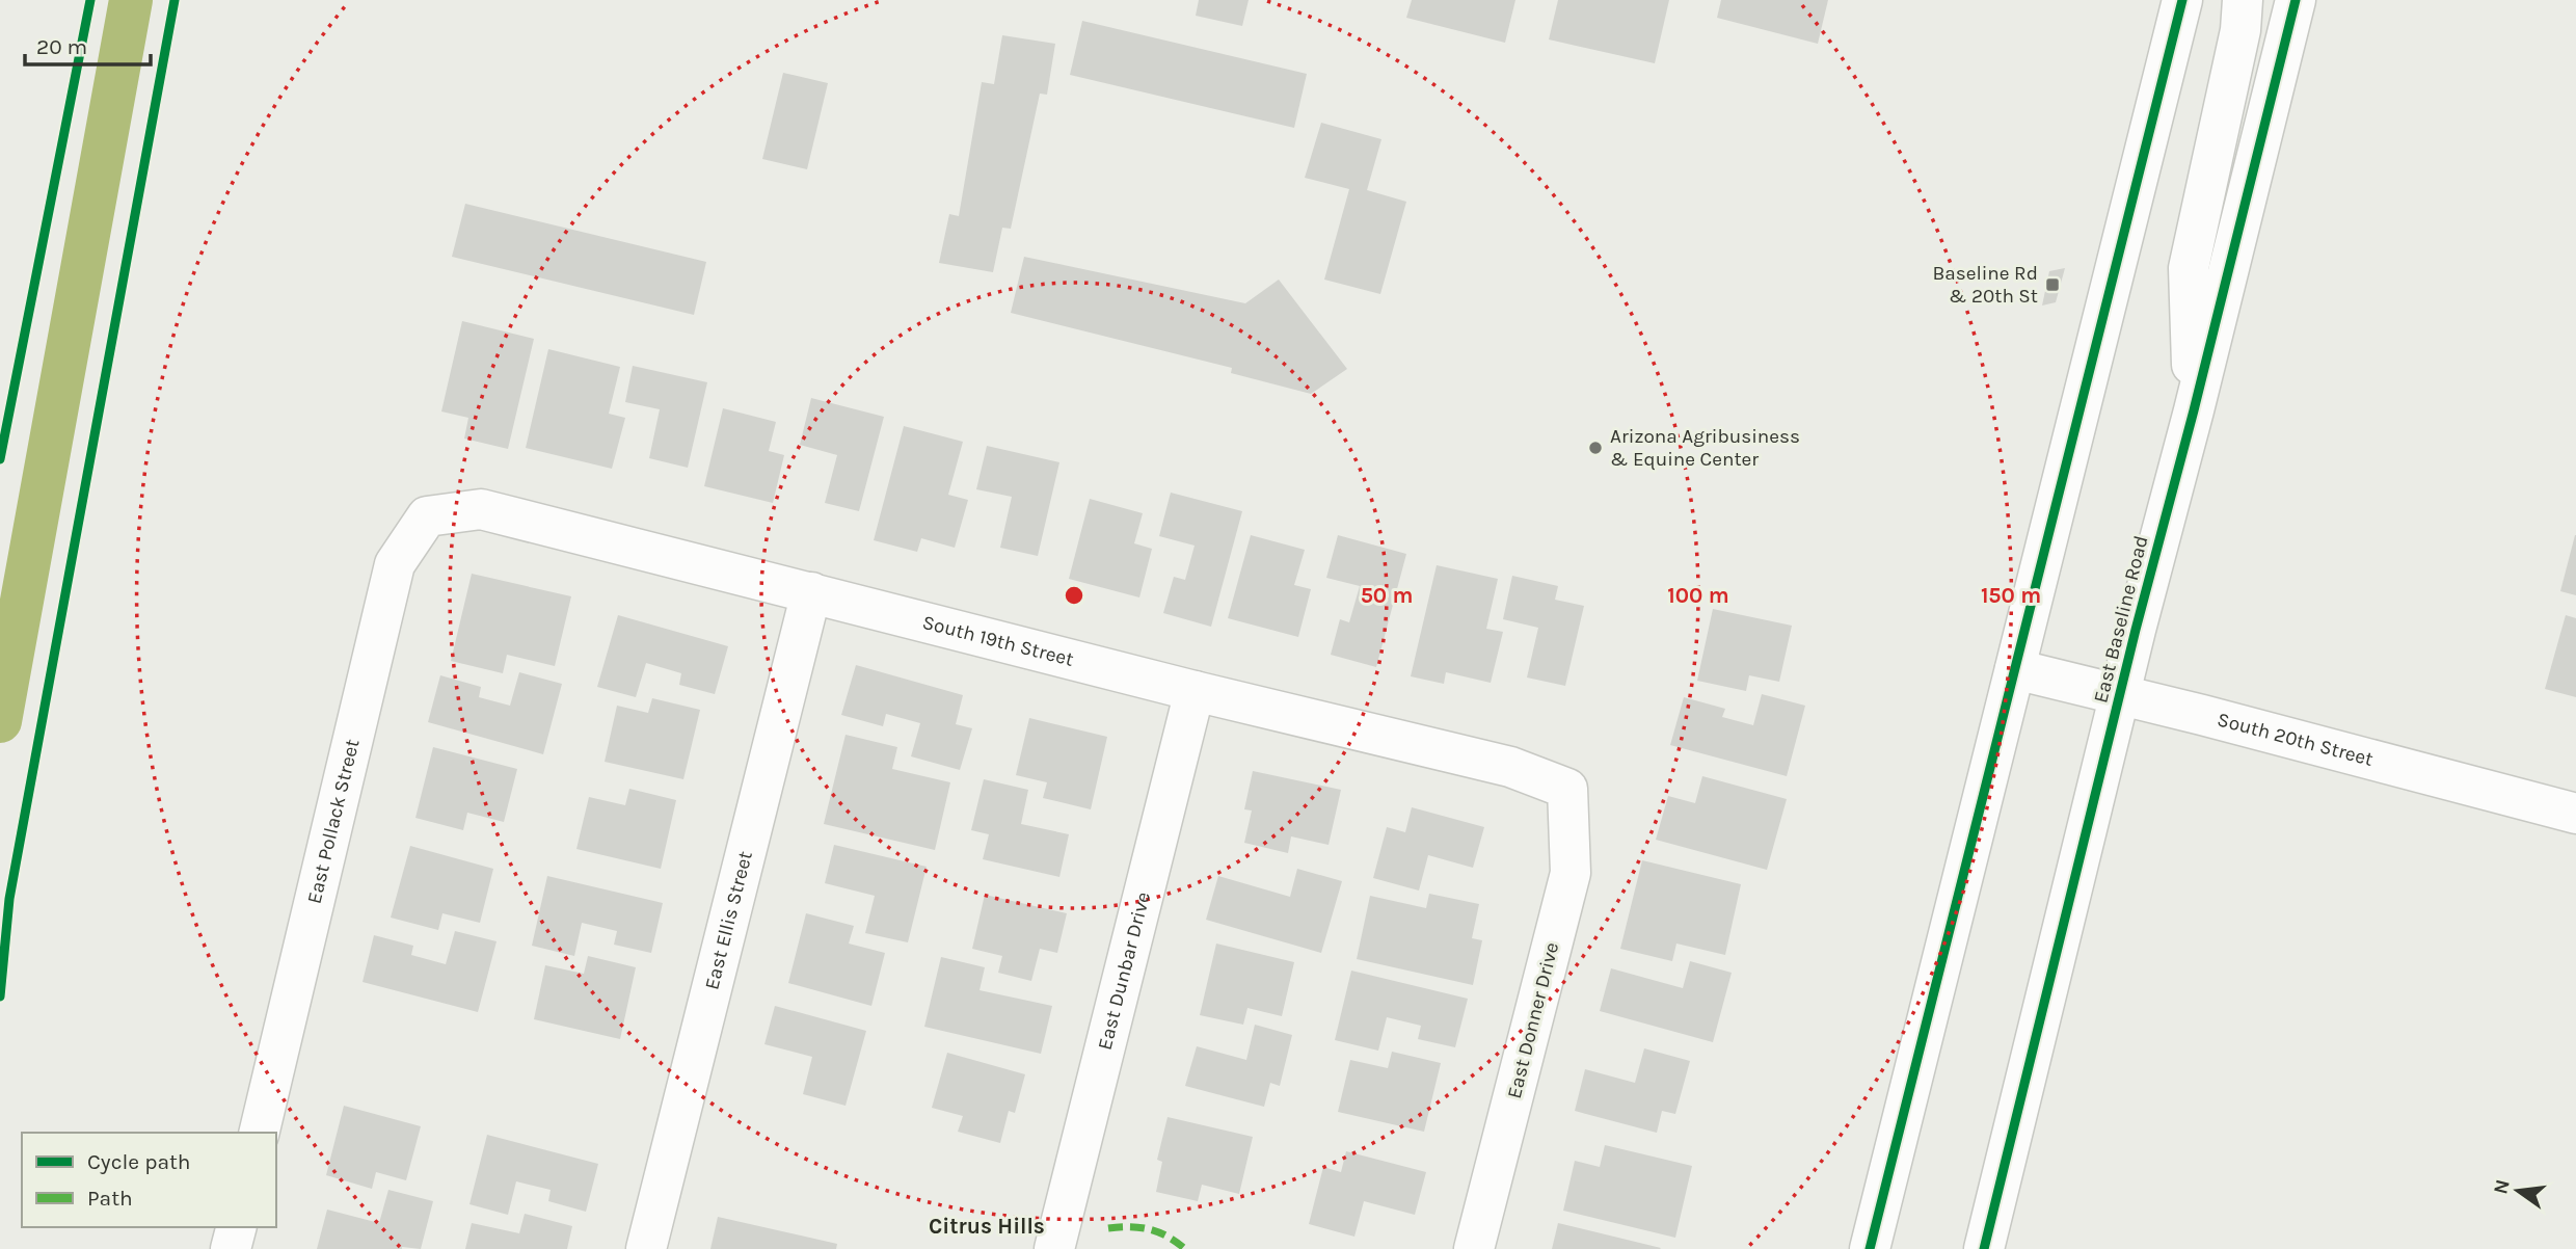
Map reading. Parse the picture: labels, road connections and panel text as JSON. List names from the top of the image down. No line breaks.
{"streets":{"street":["East Baseline Road","South 19th Street","South 20th Street","East Pollack Street","East Ellis Street","East Dunbar Drive","East Donner Drive"]},"crossings":[["East Baseline Road","South 20th Street"],["South 19th Street","East Pollack Street"],["South 19th Street","East Ellis Street"],["South 19th Street","East Dunbar Drive"],["South 19th Street","East Donner Drive"]],"districts":["Citrus Hills"],"places":{"transit":["Baseline Rd & 20th St"],"other":["Arizona Agribusiness & Equine Center"]},"legend":["Cycle path","Path"],"scale_bar":"20 m","north":"left","rings":["50 m","100 m","150 m"]}
